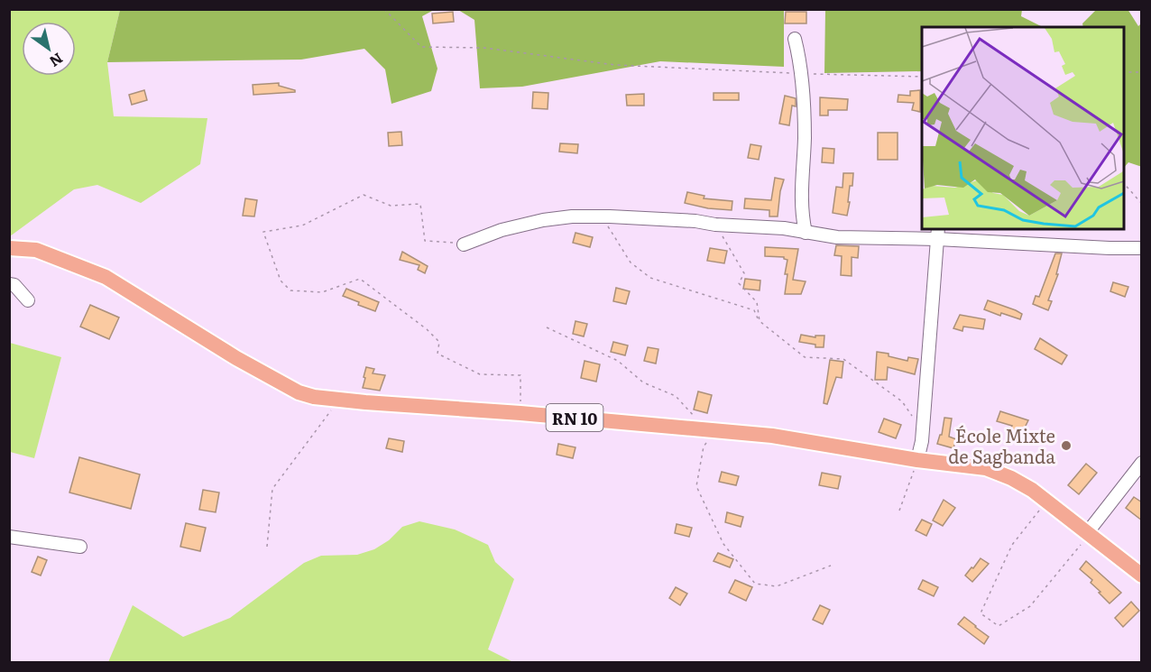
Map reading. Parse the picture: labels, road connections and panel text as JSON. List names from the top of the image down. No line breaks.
{"streets":{"main road":["RN 10"]},"places":["École Mixte de Sagbanda"],"north":"bottom right"}
